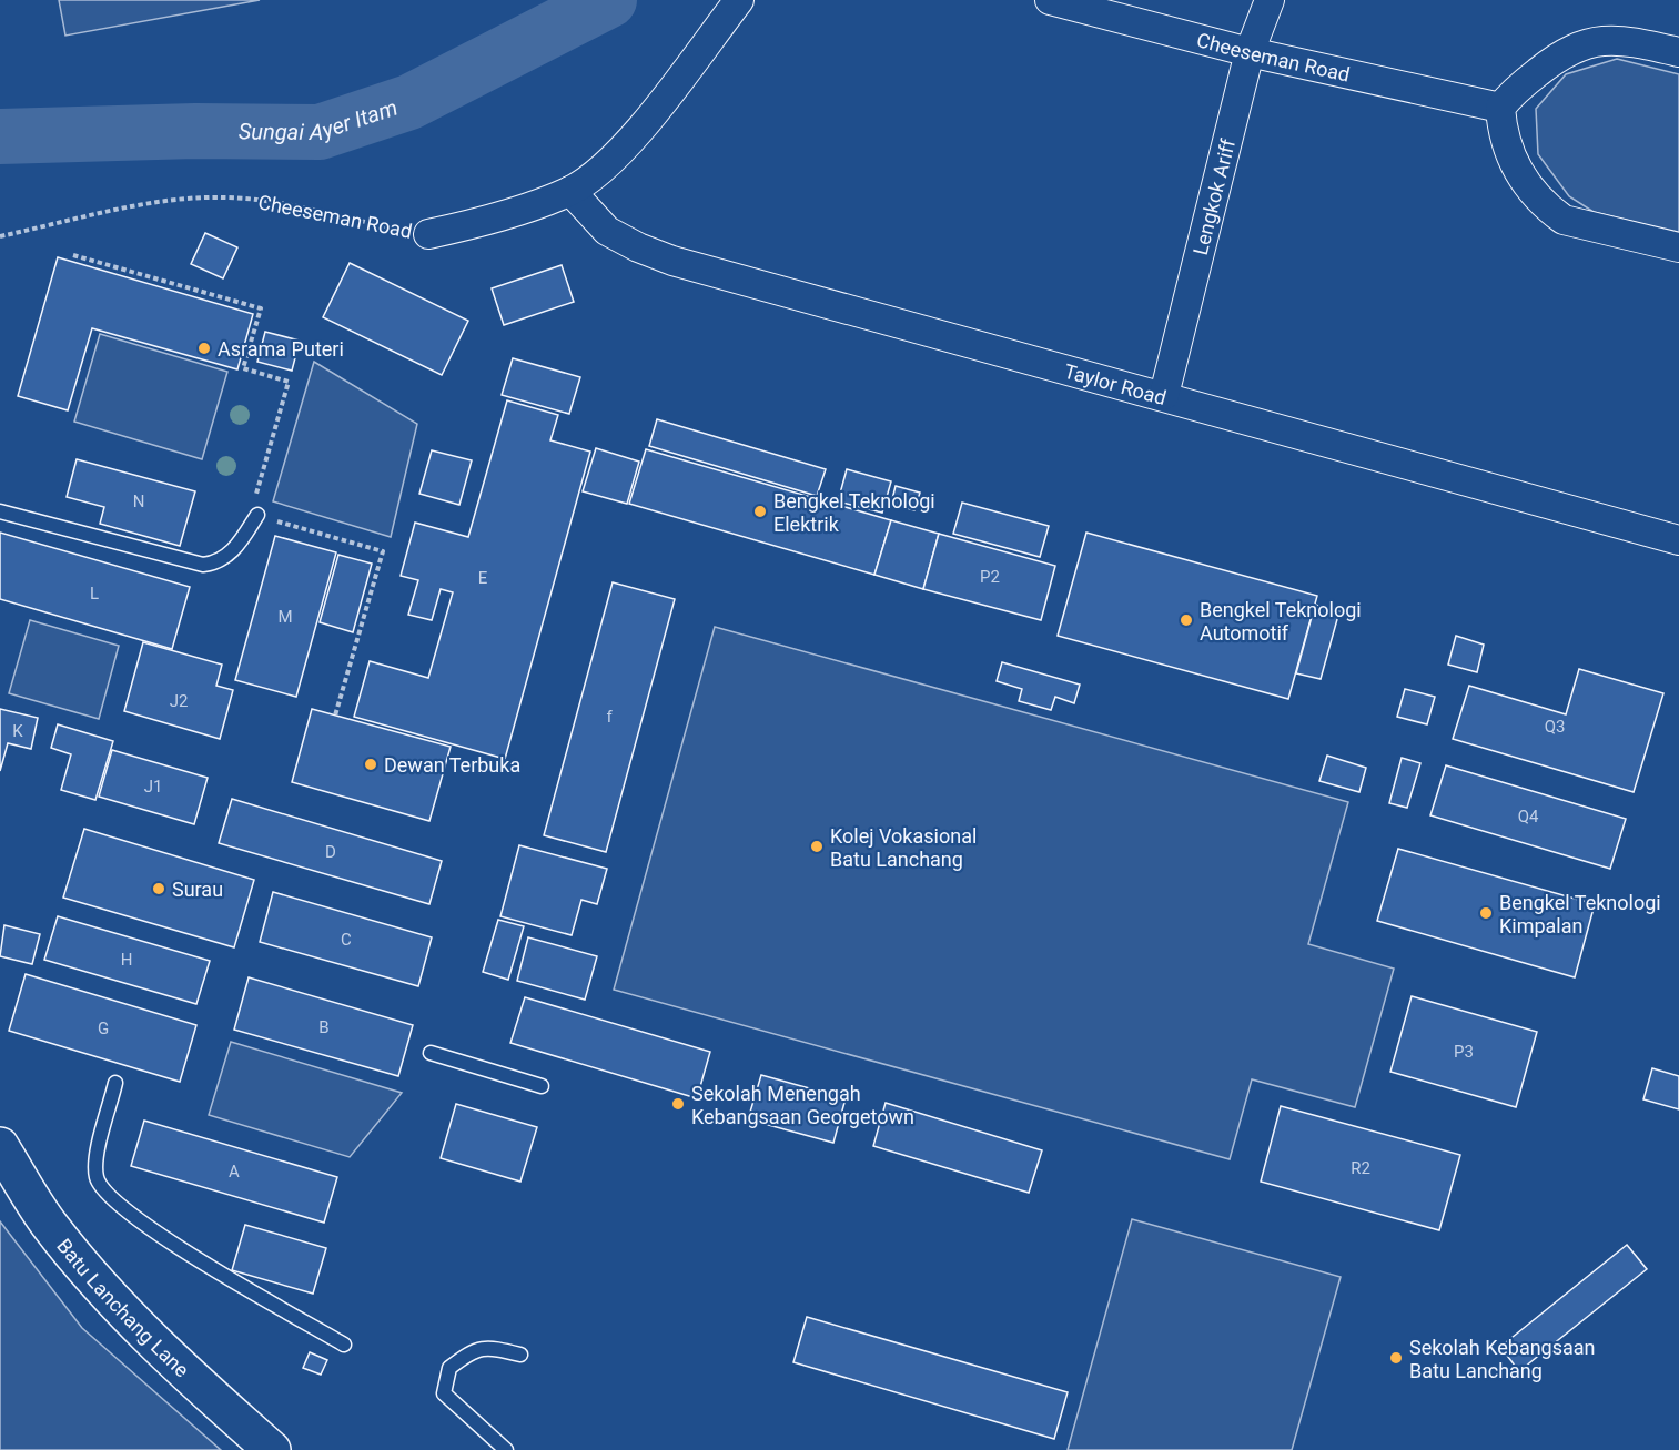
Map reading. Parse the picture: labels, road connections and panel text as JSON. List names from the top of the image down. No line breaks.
{"streets":{"main road":["Batu Lanchang Lane"],"street":["Cheeseman Road","Lengkok Ariff","Taylor Road"]},"crossings":[["Cheeseman Road","Lengkok Ariff"],["Cheeseman Road","Taylor Road"],["Lengkok Ariff","Taylor Road"]],"water":["Sungai Ayer Itam"],"places":["Asrama Puteri","Bengkel Teknologi Elektrik","Bengkel Teknologi Automotif","Dewan Terbuka","Kolej Vokasional Batu Lanchang","Surau","Bengkel Teknologi Kimpalan","Sekolah Menengah Kebangsaan Georgetown","Sekolah Kebangsaan Batu Lanchang"],"house_numbers":["N","P2","E","L","M","J2","f","Q3","K","J1","Q4","D","C","H","B","G","P3","R2","A"]}
